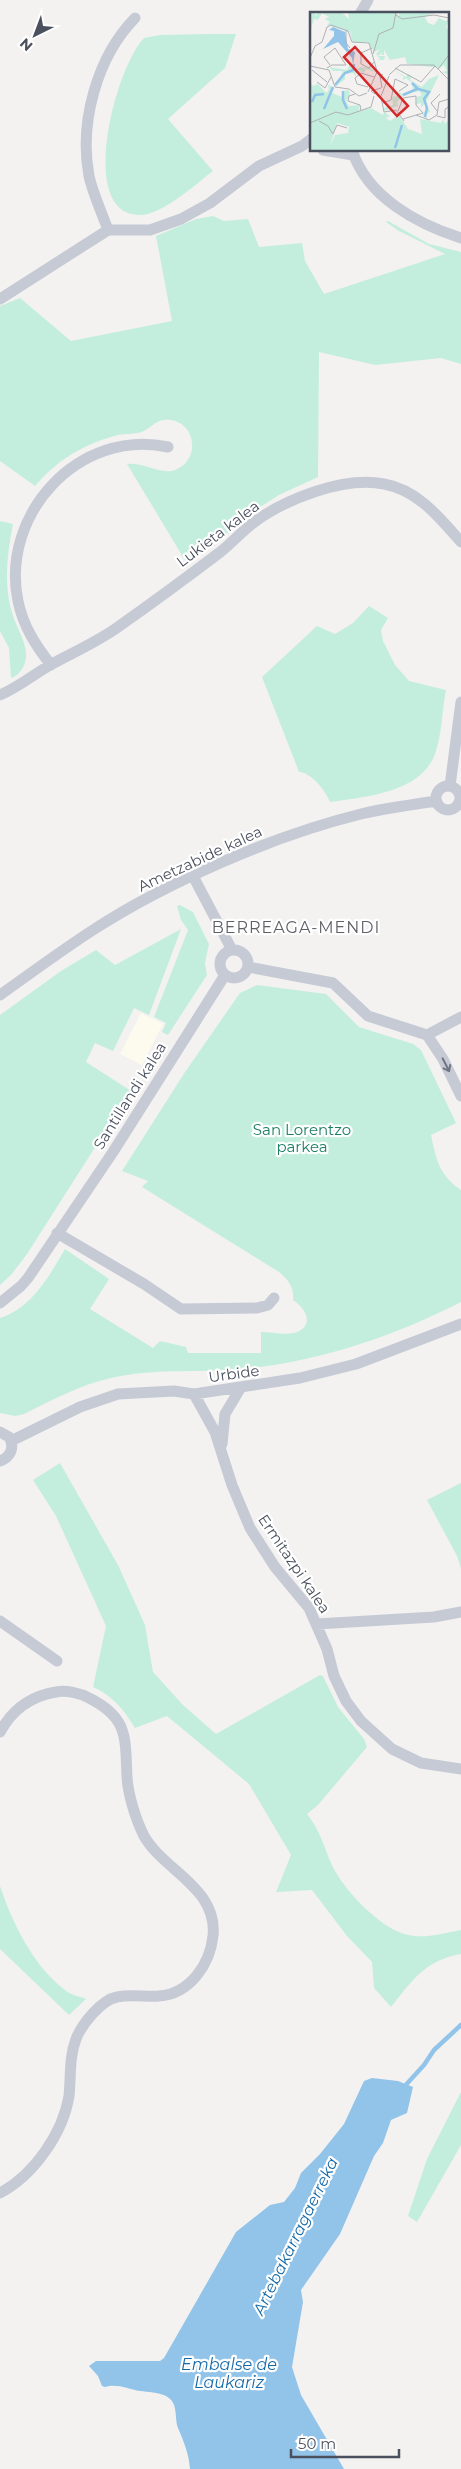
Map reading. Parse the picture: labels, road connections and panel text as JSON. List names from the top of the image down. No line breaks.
{"streets":{"street":["Lukieta kalea","Ametzabide kalea","Santillandi kalea","Urbide","Ermitazpi kalea"]},"crossings":[["Urbide","Ermitazpi kalea"]],"districts":["BERREAGA-MENDI"],"water":["Artebakarragaerreka","Embalse de Laukariz"],"parks":["San Lorentzo parkea"],"scale_bar":"50 m","north":"bottom left"}
